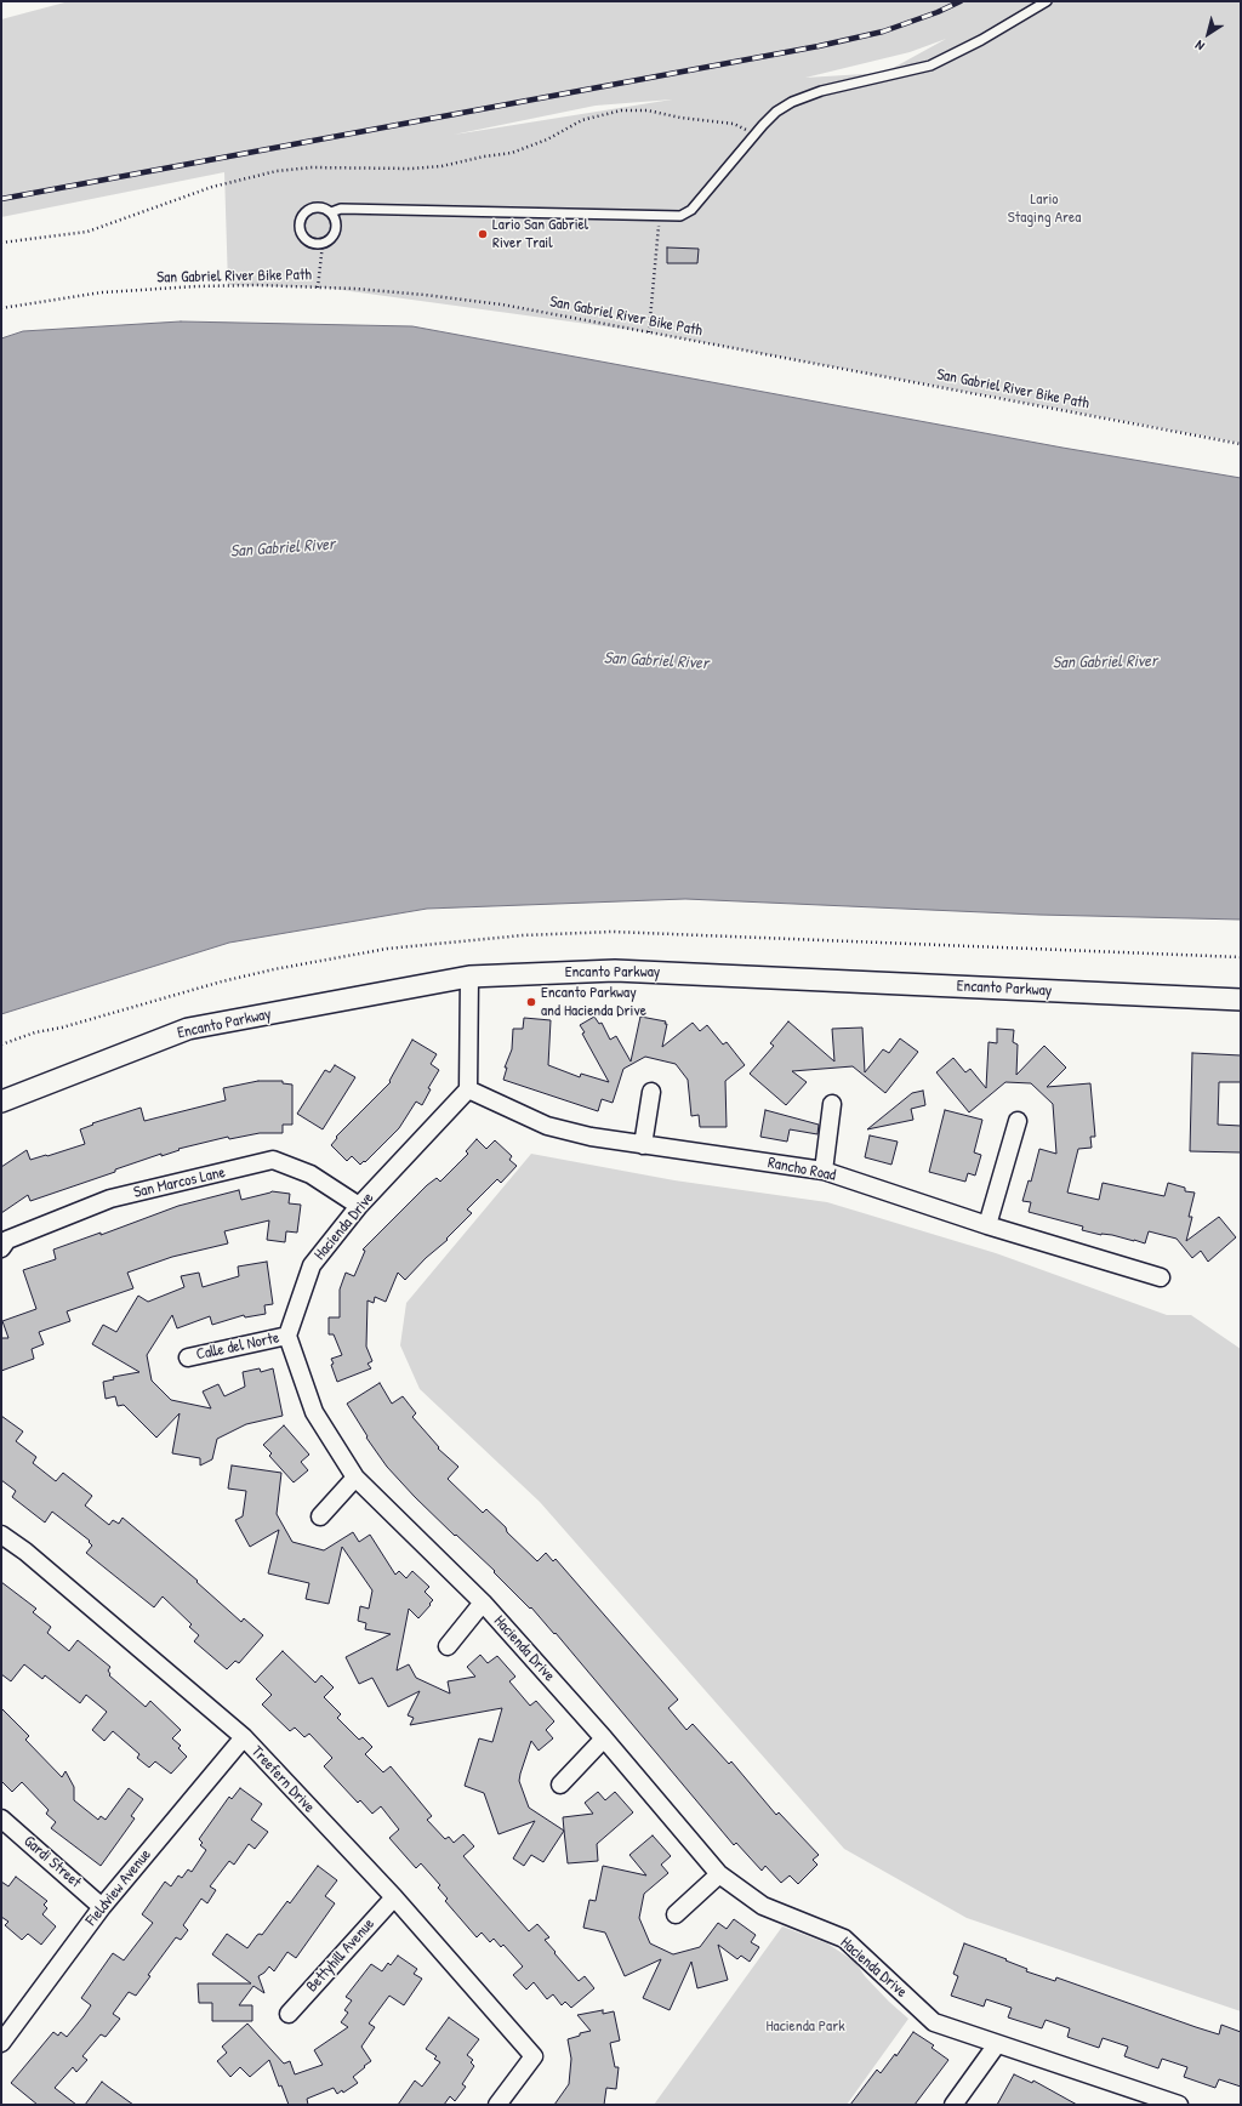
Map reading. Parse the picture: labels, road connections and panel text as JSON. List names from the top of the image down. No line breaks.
{"streets":{"street":["Encanto Parkway","Rancho Road","San Marcos Lane","Hacienda Drive","Calle del Norte","Treefern Drive","Gardi Street","Fieldview Avenue","Bettyhill Avenue"],"path":["San Gabriel River Bike Path"]},"crossings":[["Rancho Road","Hacienda Drive"],["San Marcos Lane","Hacienda Drive"],["Hacienda Drive","Calle del Norte"],["Treefern Drive","Fieldview Avenue"],["Treefern Drive","Bettyhill Avenue"],["Gardi Street","Fieldview Avenue"]],"water":["San Gabriel River"],"parks":["Lario Staging Area","Hacienda Park"],"places":["Lario San Gabriel River Trail","Encanto Parkway and Hacienda Drive"],"north":"bottom left"}
